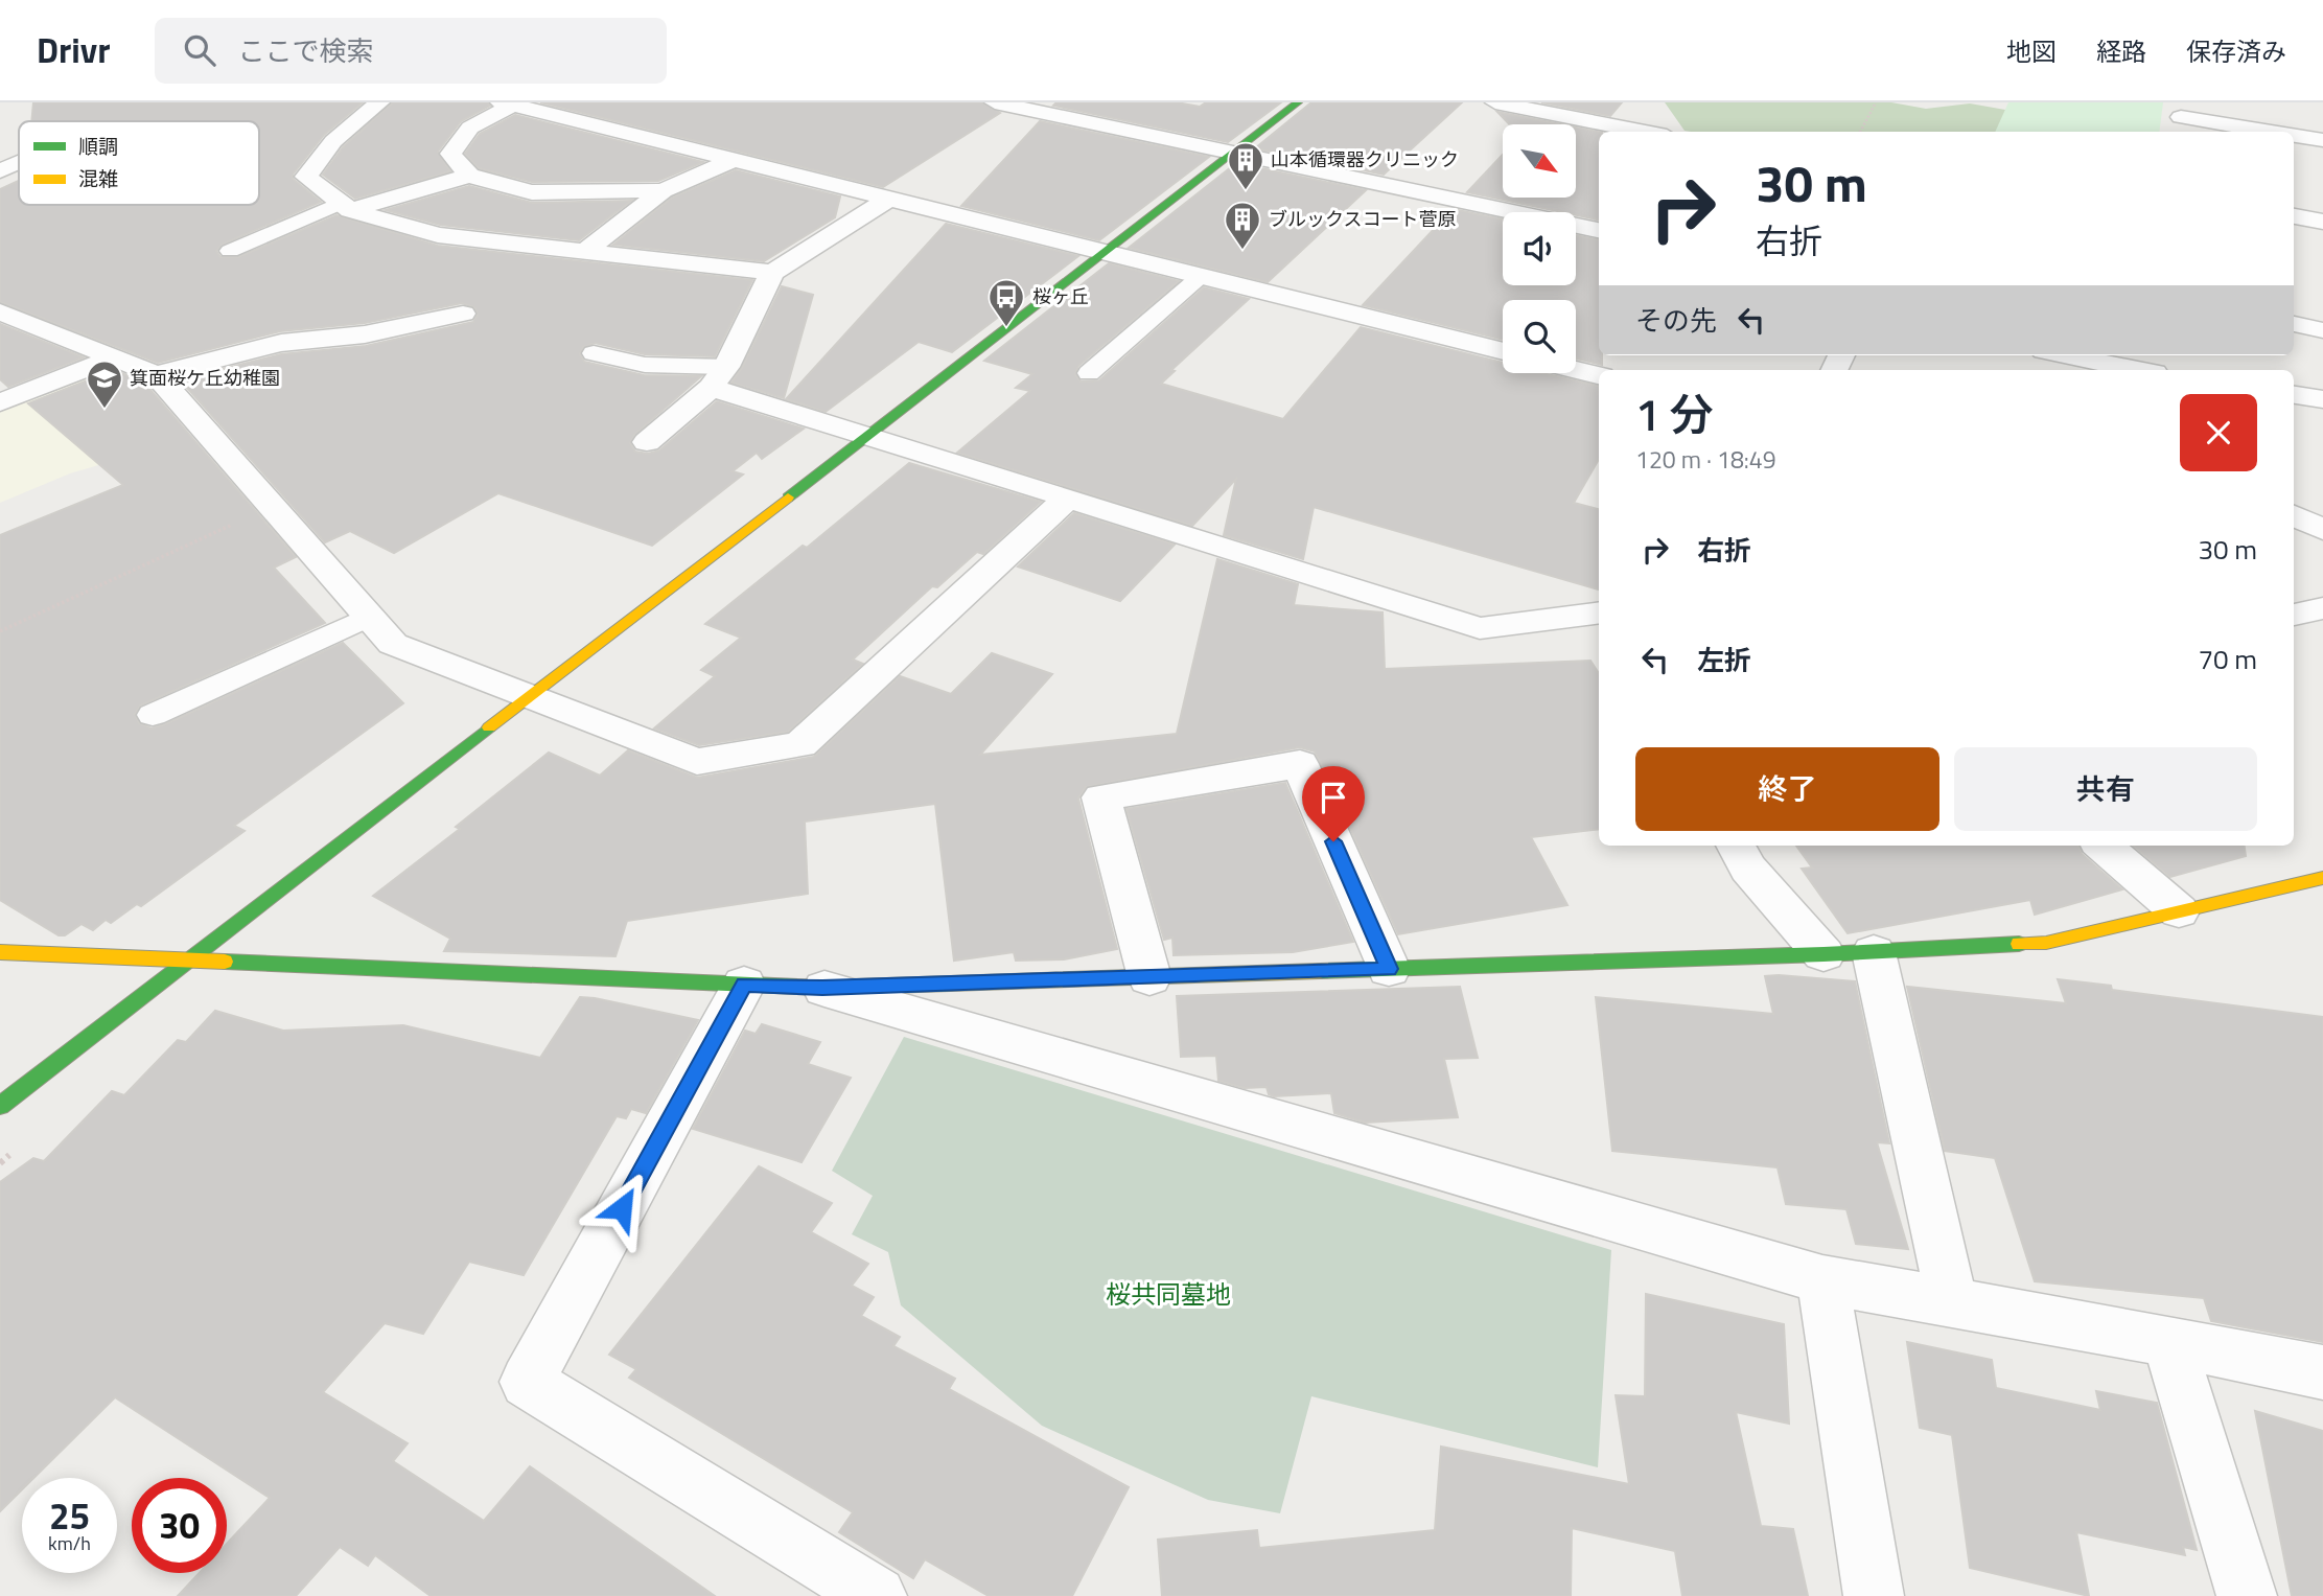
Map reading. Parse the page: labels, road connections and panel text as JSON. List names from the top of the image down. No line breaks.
{"parks":["桜共同墓地"],"places":{"building":["山本循環器クリニック","ブルックスコート菅原"],"bus stop":["桜ヶ丘"],"school or university":["箕面桜ケ丘幼稚園"]},"legend":["順調","混雑"],"north":"bottom right","page":{"header":"Drivr","search":"ここで検索","nav":["地図","経路","保存済み"],"turn":["30 m","右折"],"then":"その先","heading":["1 分","120 m · 18:49"],"list":[{"name":"右折","value":"30 m"},{"name":"左折","value":"70 m"}],"buttons":["終了","共有"],"speed":"25 km/h","limit":"30"}}
